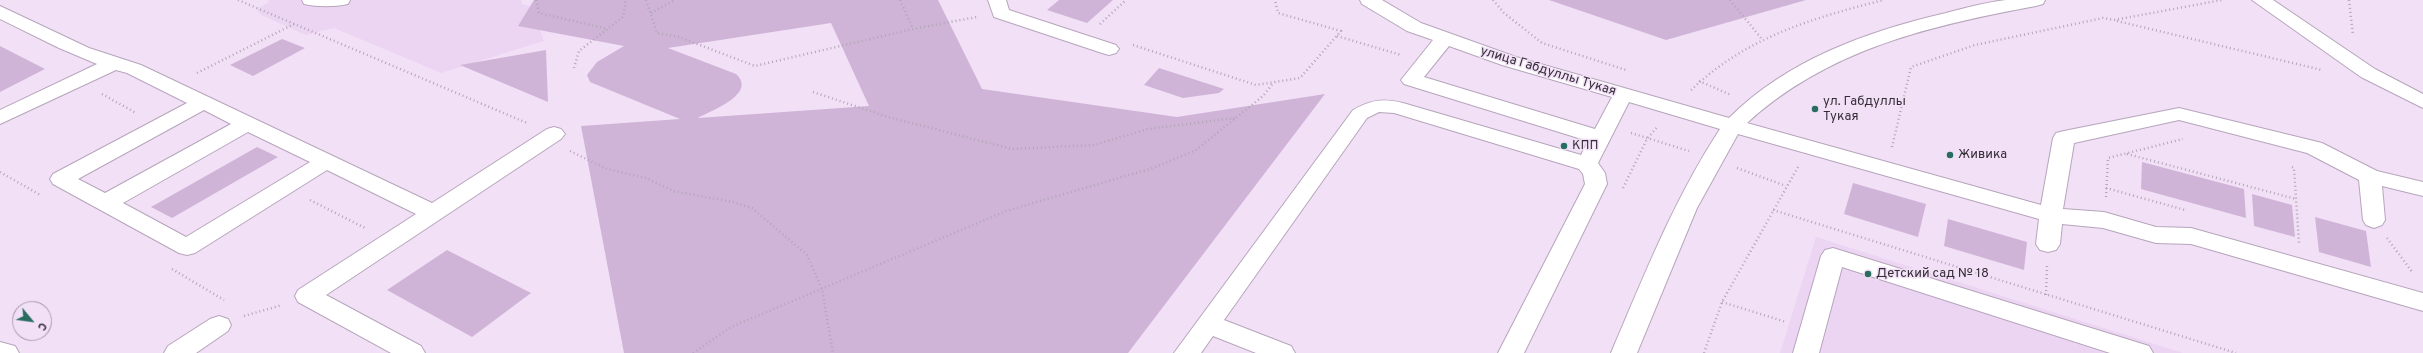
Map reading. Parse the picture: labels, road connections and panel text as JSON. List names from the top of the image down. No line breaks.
{"streets":{"street":["улица Габдуллы Тукая"]},"places":["ул. Габдуллы Тукая","КПП","Живика","Детский сад № 18"],"north":"bottom right"}
